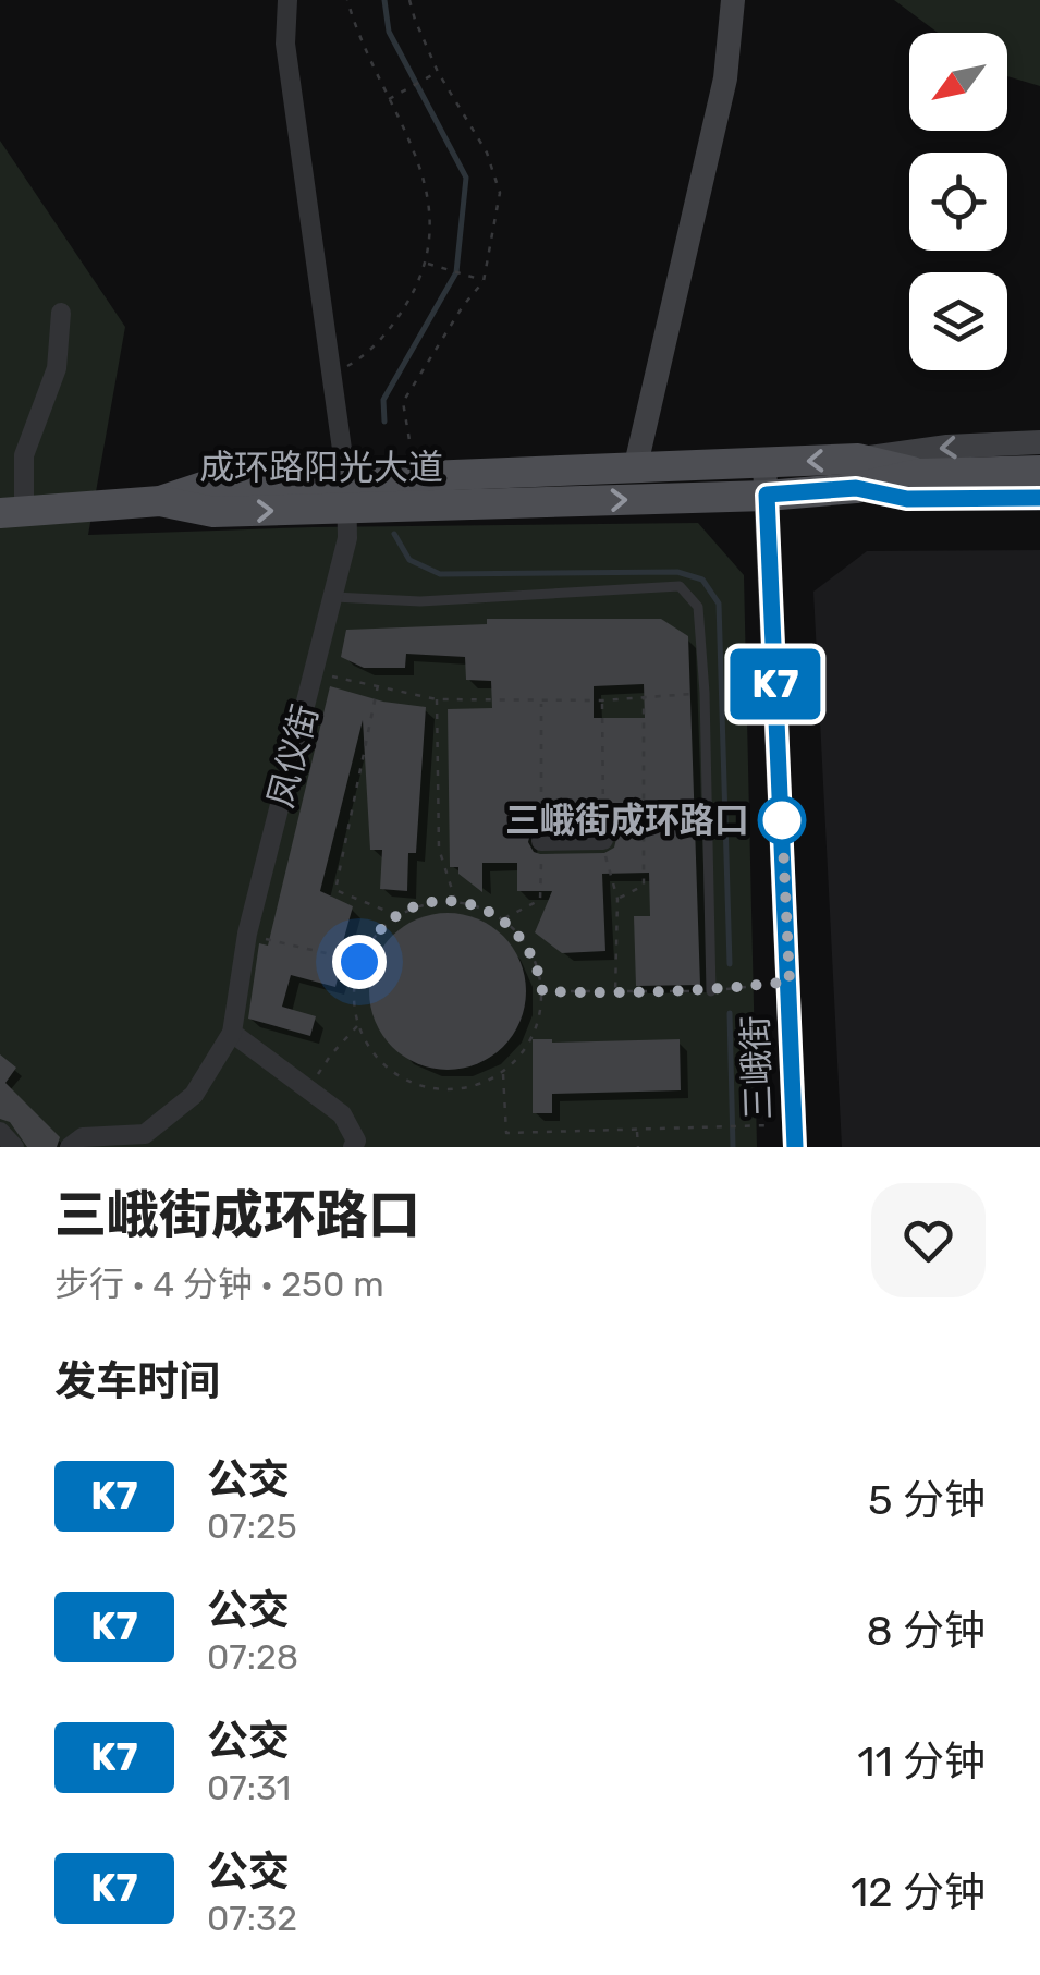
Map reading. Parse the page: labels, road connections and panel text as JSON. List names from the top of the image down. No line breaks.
{"streets":{"main road":["成环路阳光大道"],"street":["凤仪街","三峨街"]},"crossings":[["成环路阳光大道","凤仪街"],["成环路阳光大道","三峨街"]],"places":["三峨街成环路口"],"lines":["bus line K7"],"north":"bottom left","page":{"on_map":"K7","heading":[["三峨街成环路口","步行 · 4 分钟 · 250 m"],"发车时间"],"list":[{"mark":"K7","name":"公交","note":"07:25","value":"5 分钟"},{"mark":"K7","name":"公交","note":"07:28","value":"8 分钟"},{"mark":"K7","name":"公交","note":"07:31","value":"11 分钟"},{"mark":"K7","name":"公交","note":"07:32","value":"12 分钟"}]}}
